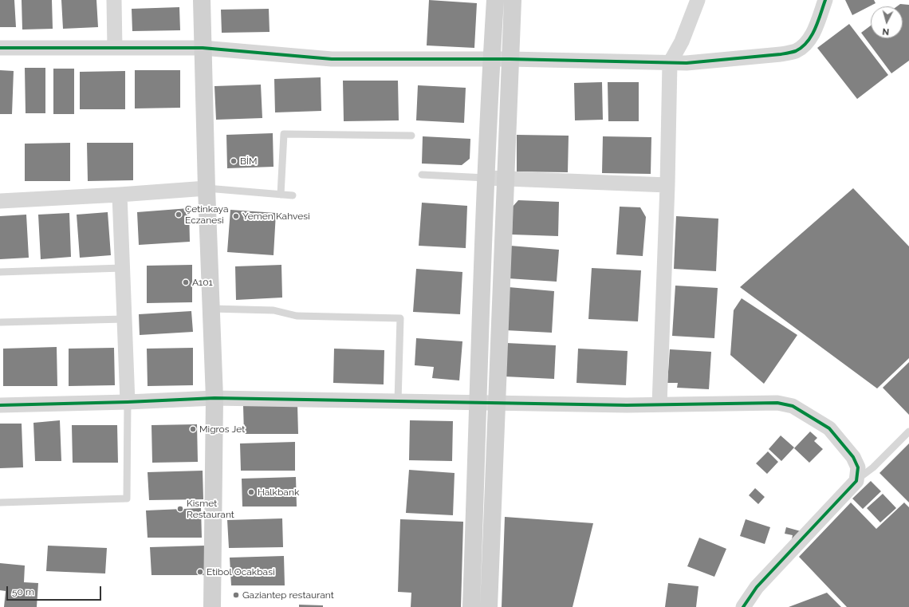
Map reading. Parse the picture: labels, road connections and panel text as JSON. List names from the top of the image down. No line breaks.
{"places":["BİM","Çetinkaya Eczanesi","Yemen Kahvesi","A101","Migros Jet","Halkbank","Kismet Restaurant","Etibol Ocakbasi","Gaziantep restaurant"],"scale_bar":"50 m","north":"bottom"}
